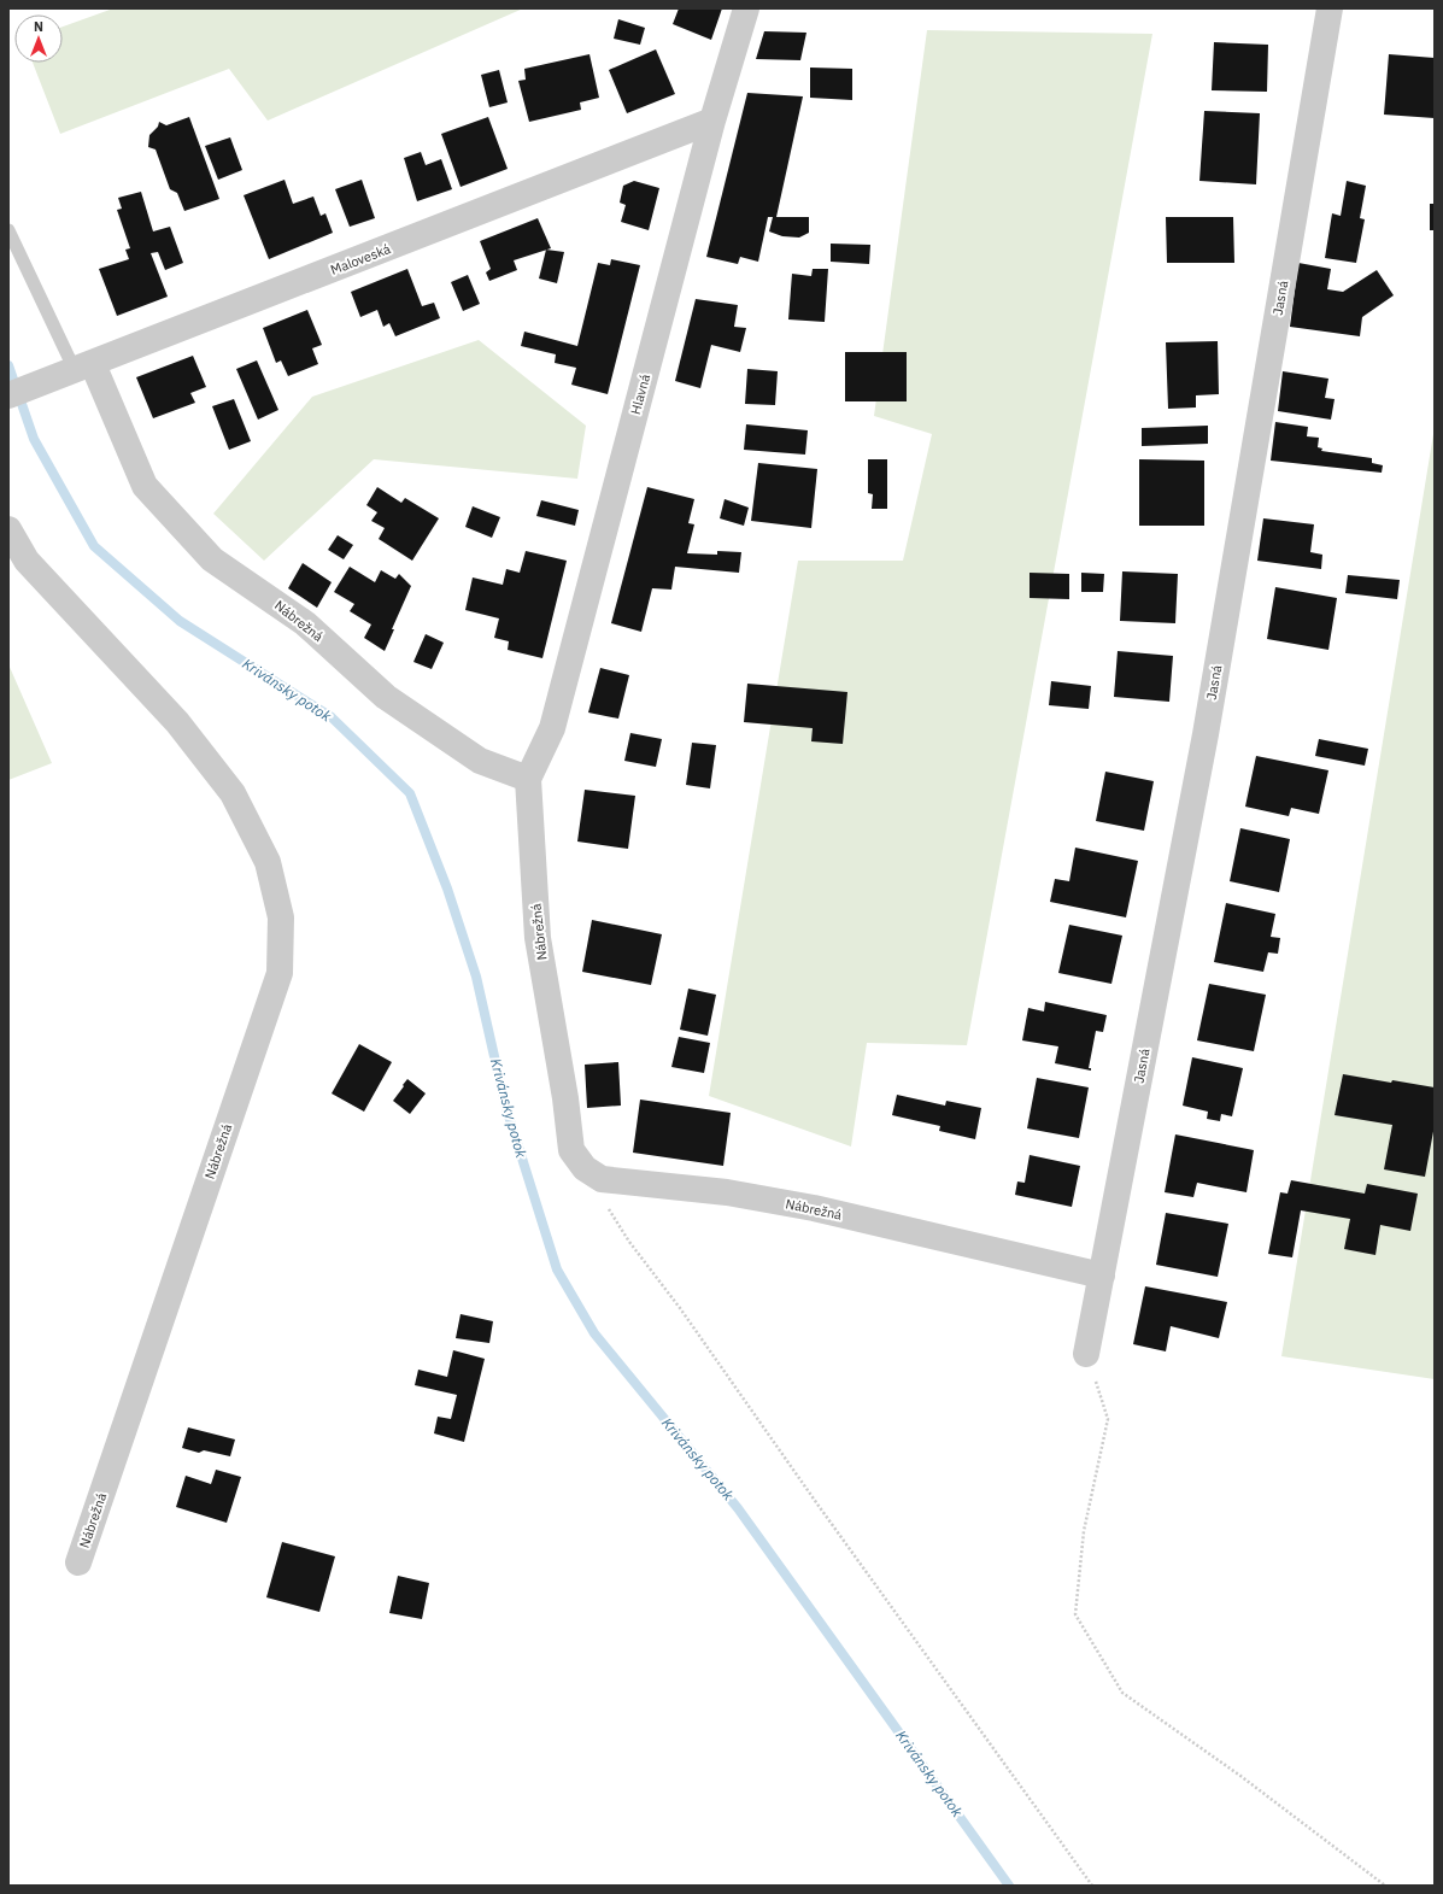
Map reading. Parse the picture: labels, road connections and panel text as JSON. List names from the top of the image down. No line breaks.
{"streets":{"street":["Maloveská","Jasná","Hlavná","Nábrežná"]},"crossings":[["Maloveská","Hlavná"],["Maloveská","Nábrežná"],["Jasná","Nábrežná"],["Hlavná","Nábrežná"]],"water":["Krivánsky potok"],"north":"top"}
